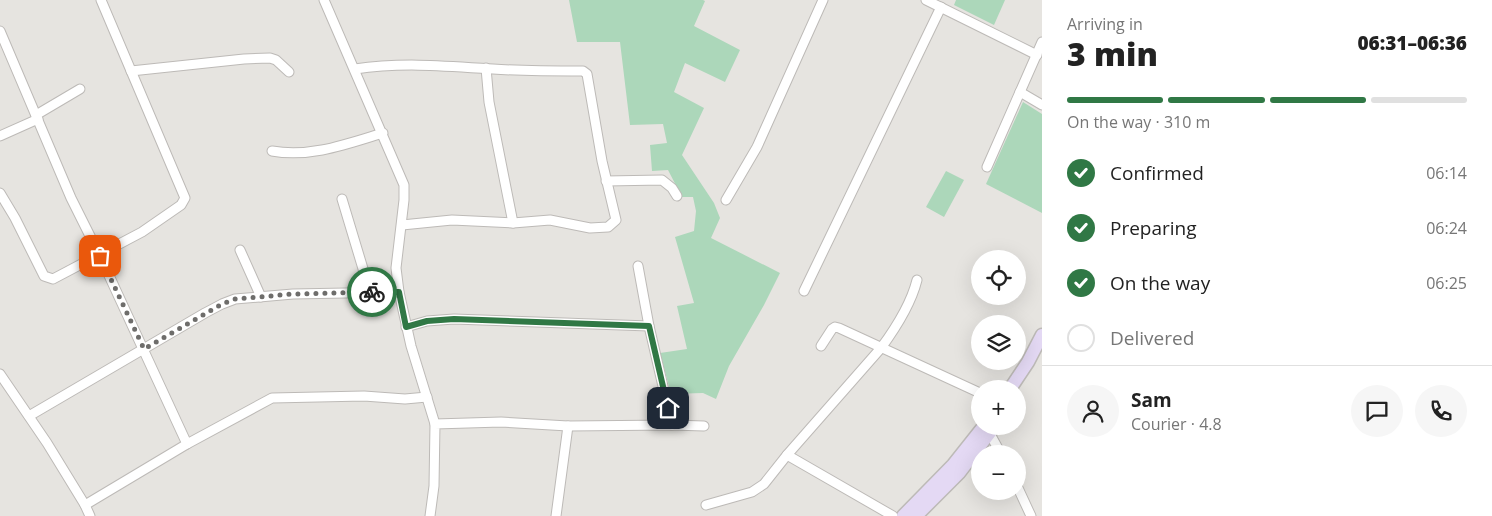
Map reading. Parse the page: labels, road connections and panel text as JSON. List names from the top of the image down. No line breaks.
{"page":{"heading":["3 min","Arriving in","06:31–06:36"],"panel":["Sam","Courier · 4.8"],"bar":"On the way · 310 m","list":[["Confirmed","06:14"],["Preparing","06:24"],["On the way","06:25"],"Delivered"],"map_buttons":["+","−"]}}
